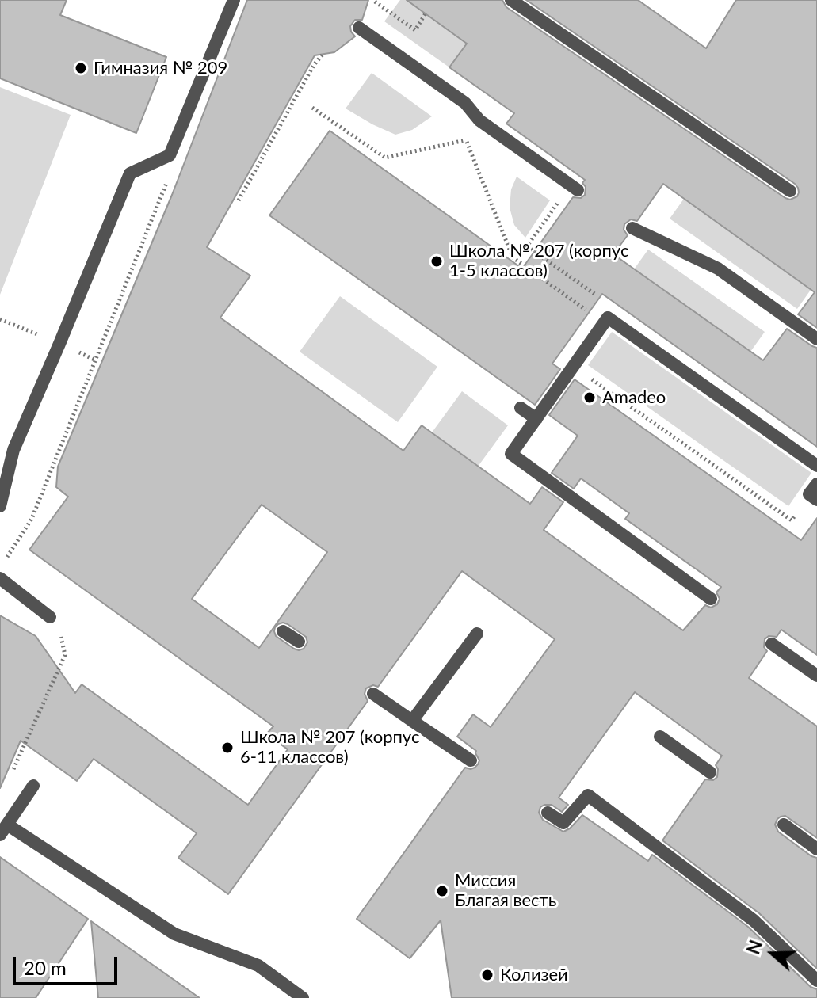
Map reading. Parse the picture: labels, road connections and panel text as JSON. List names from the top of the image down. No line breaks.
{"places":["Гимназия № 209","Школа № 207 (корпус 1-5 классов)","Amadeo","Школа № 207 (корпус 6-11 классов)","Миссия Благая весть","Колизей"],"scale_bar":"20 m","north":"left"}
